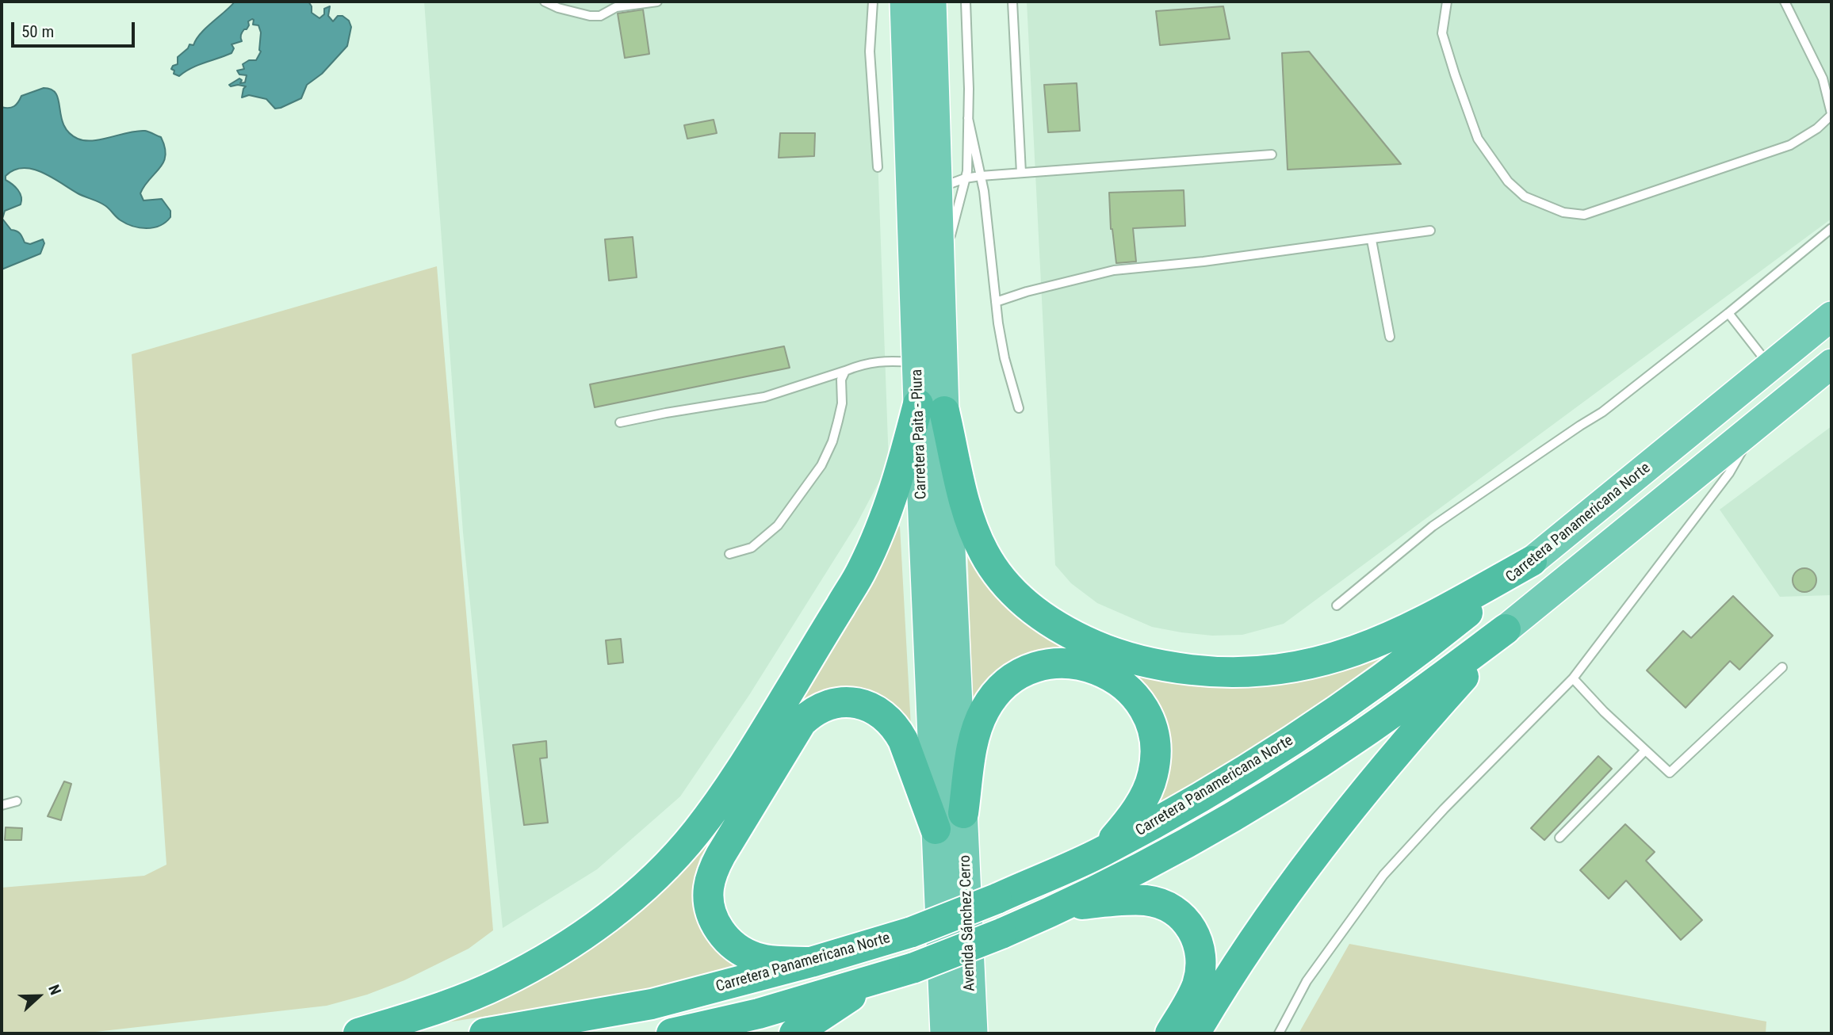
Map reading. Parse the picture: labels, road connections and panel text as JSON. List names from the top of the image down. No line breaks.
{"streets":{"highway":["Carretera Paita - Piura","Carretera Panamericana Norte","Avenida Sánchez Cerro"]},"crossings":[["Carretera Paita - Piura","Avenida Sánchez Cerro"]],"scale_bar":"50 m","north":"right"}
